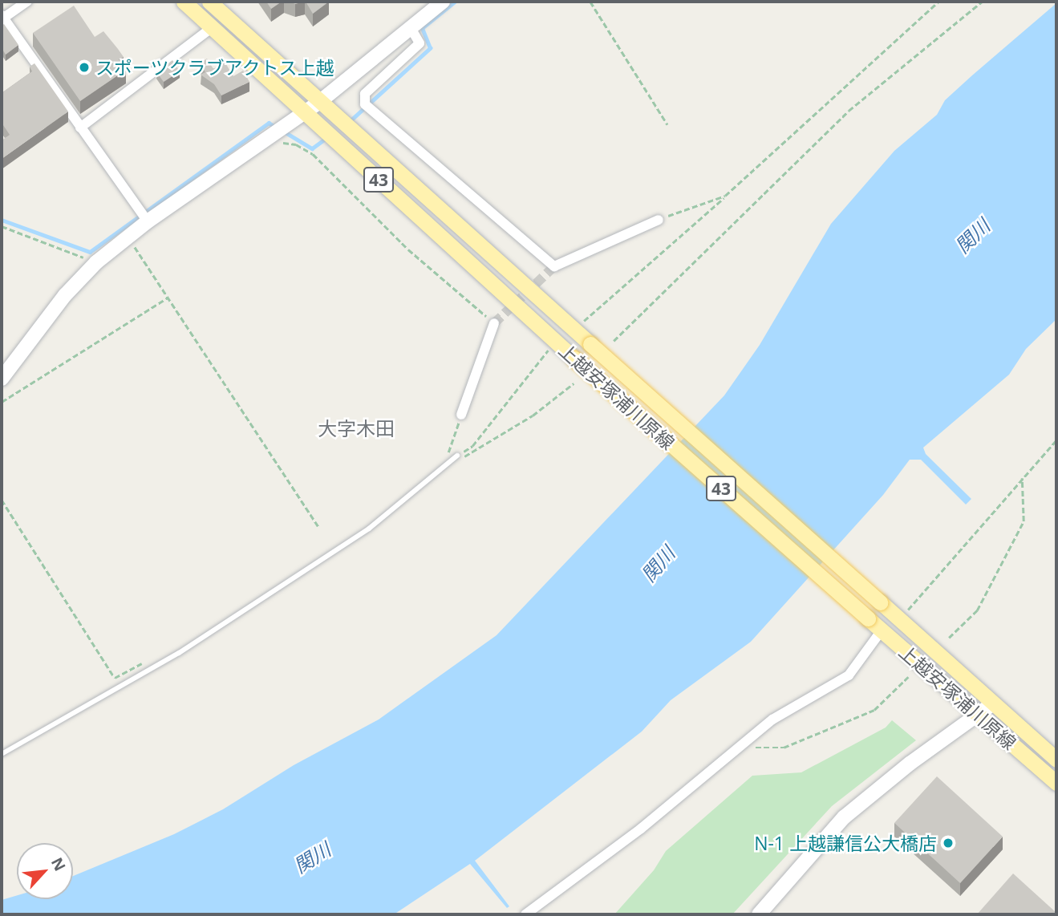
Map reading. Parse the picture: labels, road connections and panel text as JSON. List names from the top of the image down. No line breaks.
{"streets":{"main road":["43","上越安塚浦川原線"]},"districts":["大字木田"],"water":["関川"],"places":["スポーツクラブアクトス上越","N-1 上越謙信公大橋店"],"north":"top right"}
